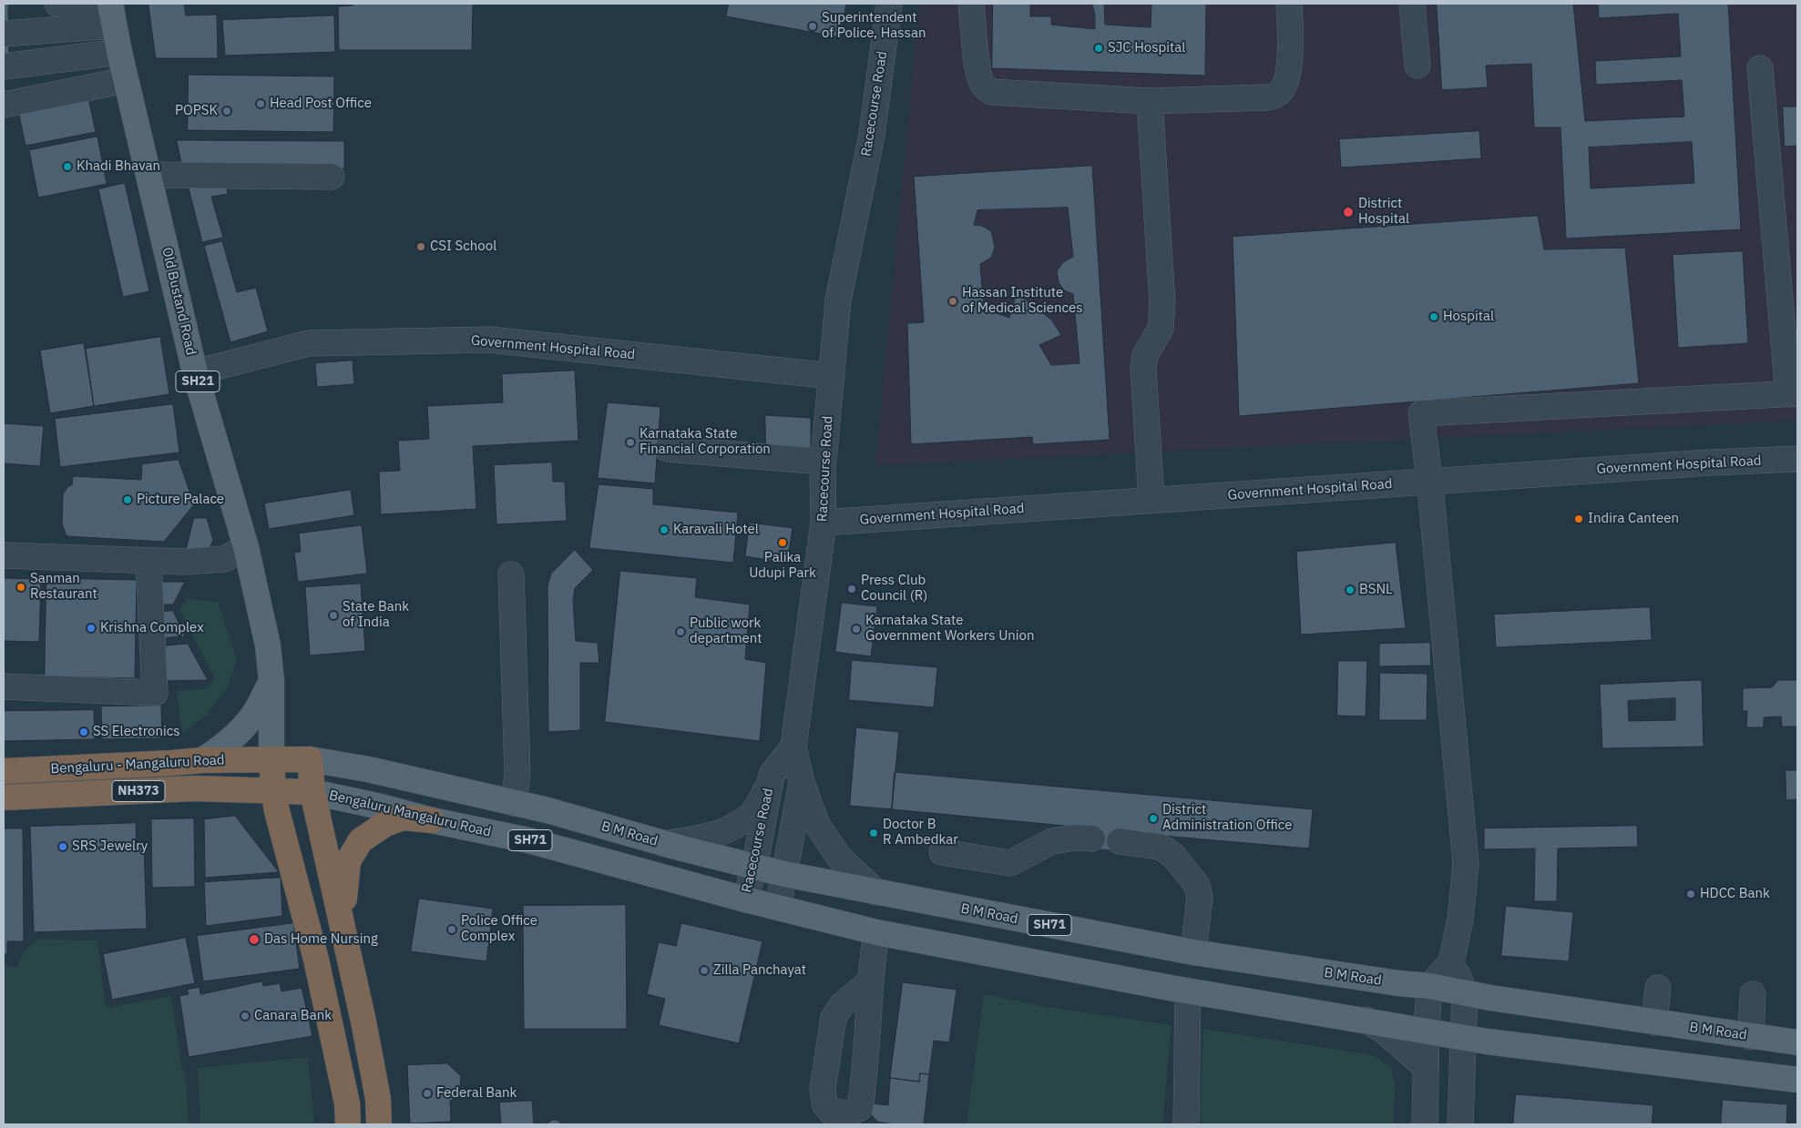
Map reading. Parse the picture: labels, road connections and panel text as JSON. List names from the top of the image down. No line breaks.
{"streets":{"highway":["Bengaluru - Mangaluru Road","NH373","B M Road","SH71"],"main road":["Old Bustand Road","SH21","Bengaluru Mangaluru Road"],"street":["Racecourse Road","Government Hospital Road"]},"crossings":[["Racecourse Road","Government Hospital Road"],["Racecourse Road","Bengaluru Mangaluru Road"],["Racecourse Road","B M Road"],["Racecourse Road","SH71"],["Old Bustand Road","Government Hospital Road"],["Old Bustand Road","Bengaluru - Mangaluru Road"],["Old Bustand Road","B M Road"],["Bengaluru - Mangaluru Road","Bengaluru Mangaluru Road"],["Bengaluru - Mangaluru Road","B M Road"],["Bengaluru Mangaluru Road","SH71"]],"places":["Superintendent of Police, Hassan","SJC Hospital","Head Post Office","POPSK","Khadi Bhavan","District Hospital","CSI School","Hassan Institute of Medical Sciences","Hospital","Karnataka State Financial Corporation","Picture Palace","Indira Canteen","Karavali Hotel","Palika Udupi Park","Sanman Restaurant","Press Club Council (R)","BSNL","State Bank of India","Krishna Complex","Karnataka State Government Workers Union","Public work department","SS Electronics","District Administration Office","Doctor B R Ambedkar","SRS Jewelry","HDCC Bank","Police Office Complex","Das Home Nursing","Zilla Panchayat","Canara Bank","Federal Bank"]}
